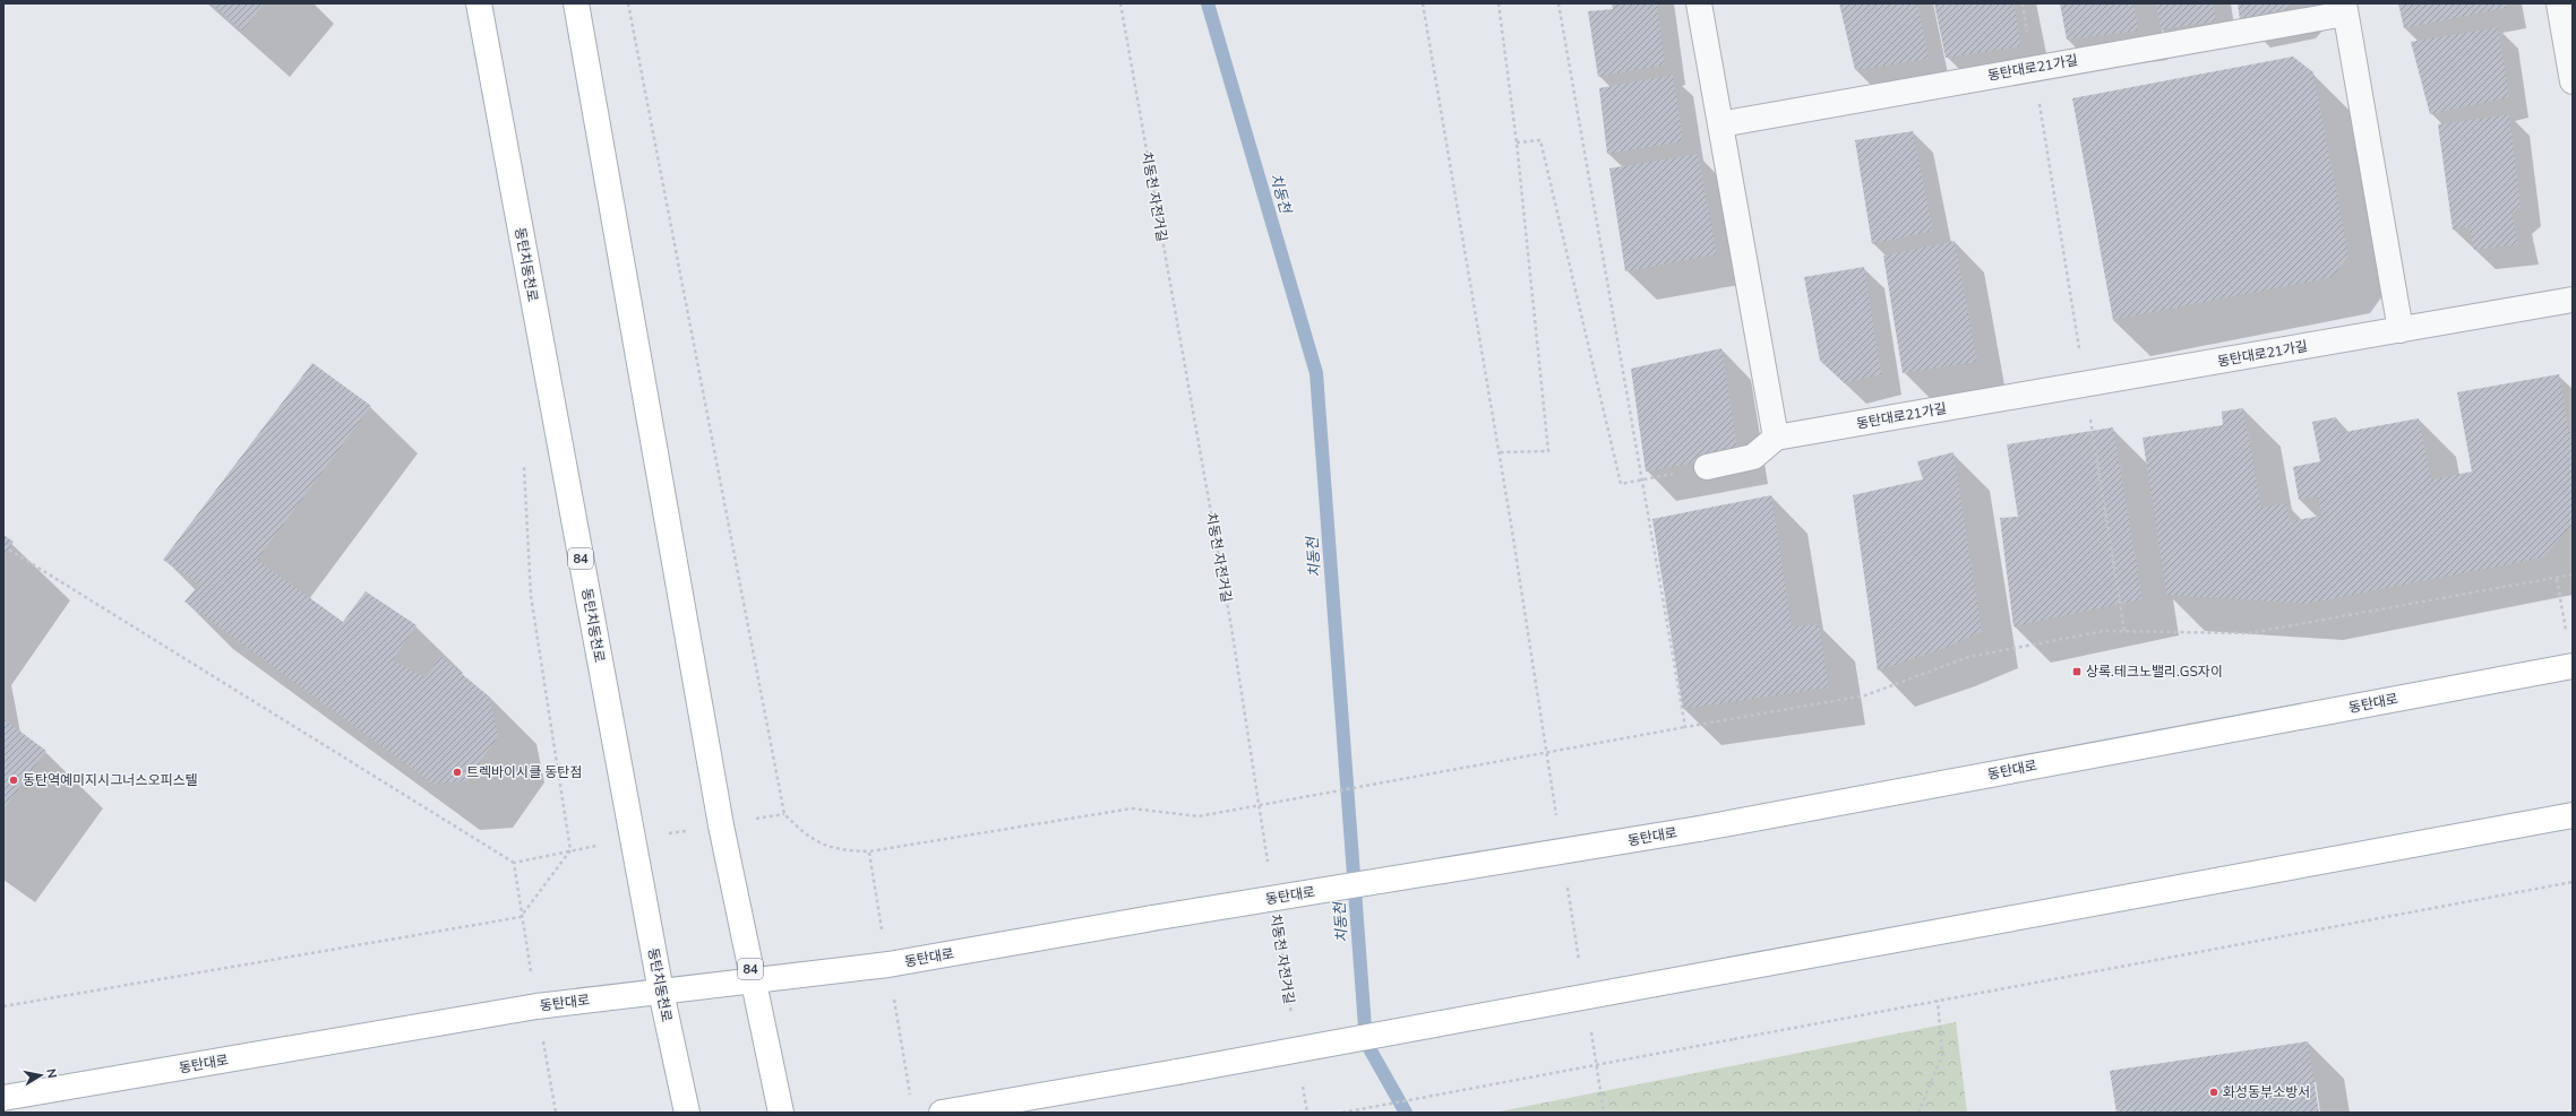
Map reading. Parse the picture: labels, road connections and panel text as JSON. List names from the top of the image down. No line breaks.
{"streets":{"main road":["동탄치동천로","84","동탄대로"],"street":["동탄대로21가길"],"path":["치동천 자전거길"]},"crossings":[["동탄치동천로","동탄대로"],["84","동탄대로"]],"water":["치동천"],"places":{"transit":["상록.테크노밸리.GS자이"],"other":["트렉바이시클 동탄점","동탄역예미지시그너스오피스텔","화성동부소방서"]},"north":"right"}
